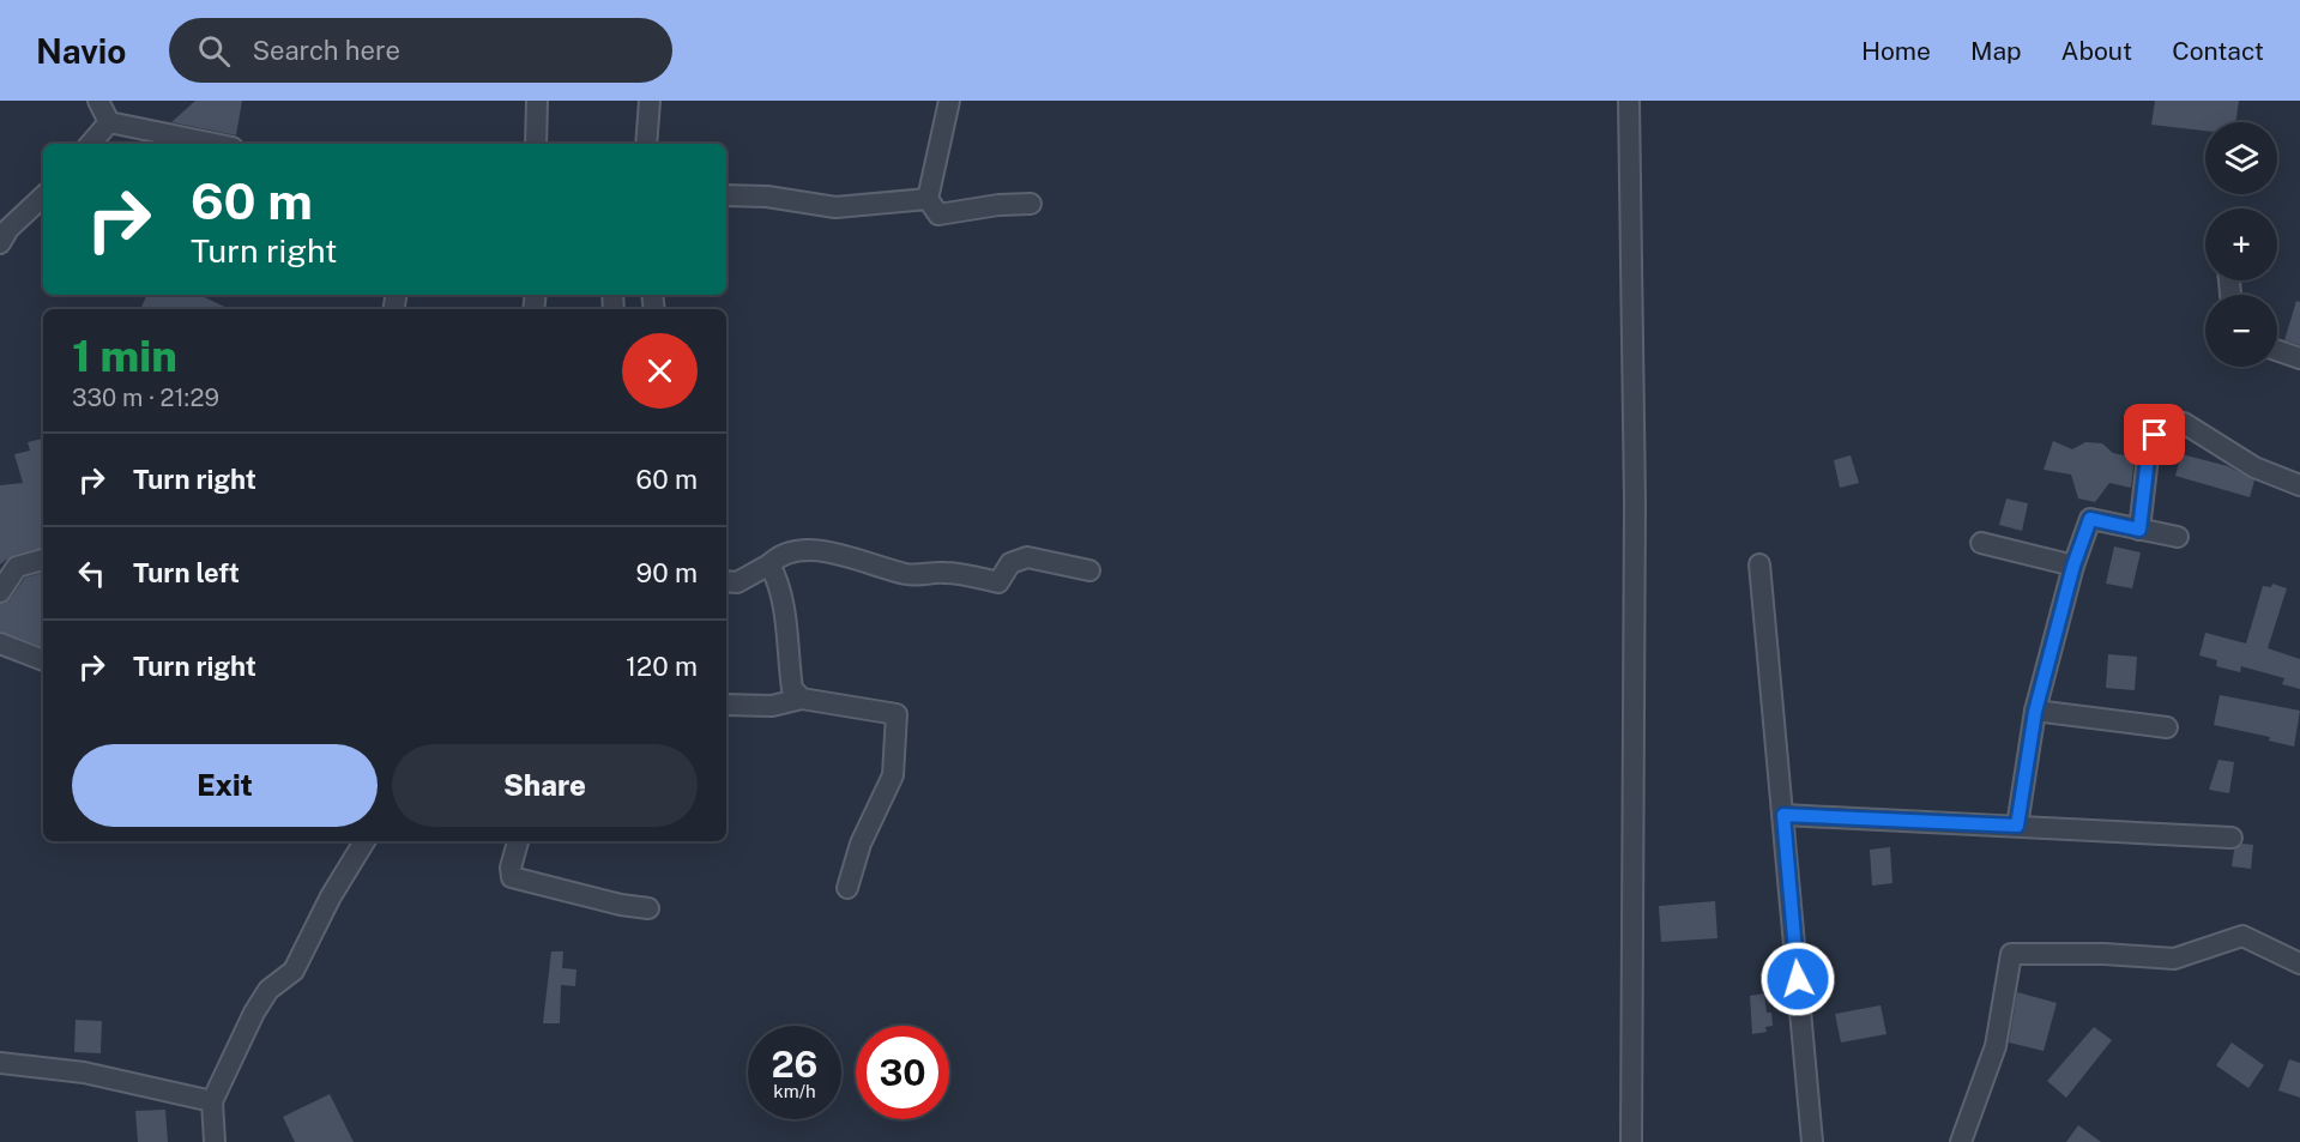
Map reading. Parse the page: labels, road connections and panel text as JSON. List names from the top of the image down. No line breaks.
{"page":{"header":"Navio","search":"Search here","nav":["Home","Map","About","Contact"],"map_buttons":["+","−"],"turn":["60 m","Turn right"],"heading":["1 min","330 m · 21:29"],"list":[{"name":"Turn right","value":"60 m"},{"name":"Turn left","value":"90 m"},{"name":"Turn right","value":"120 m"}],"buttons":["Exit","Share"],"speed":"26 km/h","limit":"30"}}
